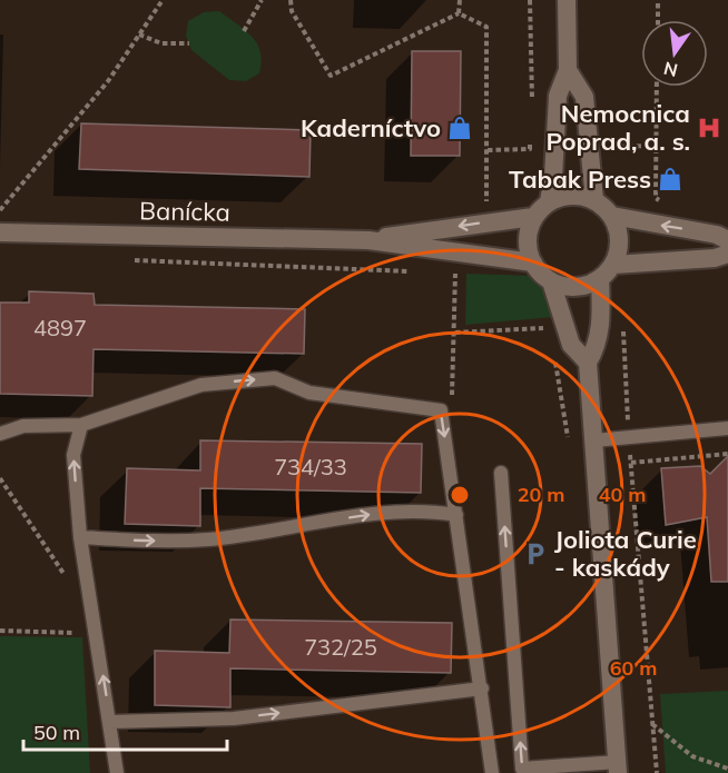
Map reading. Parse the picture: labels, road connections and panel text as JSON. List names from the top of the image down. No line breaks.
{"streets":{"street":["Banícka"]},"places":{"shop":["Kaderníctvo","Tabak Press"],"hospital":["Nemocnica Poprad, a. s."],"parking":["Joliota Curie - kaskády"]},"house_numbers":["4897","734/33","732/25"],"scale_bar":"50 m","north":"bottom","rings":["20 m","40 m","60 m"]}
